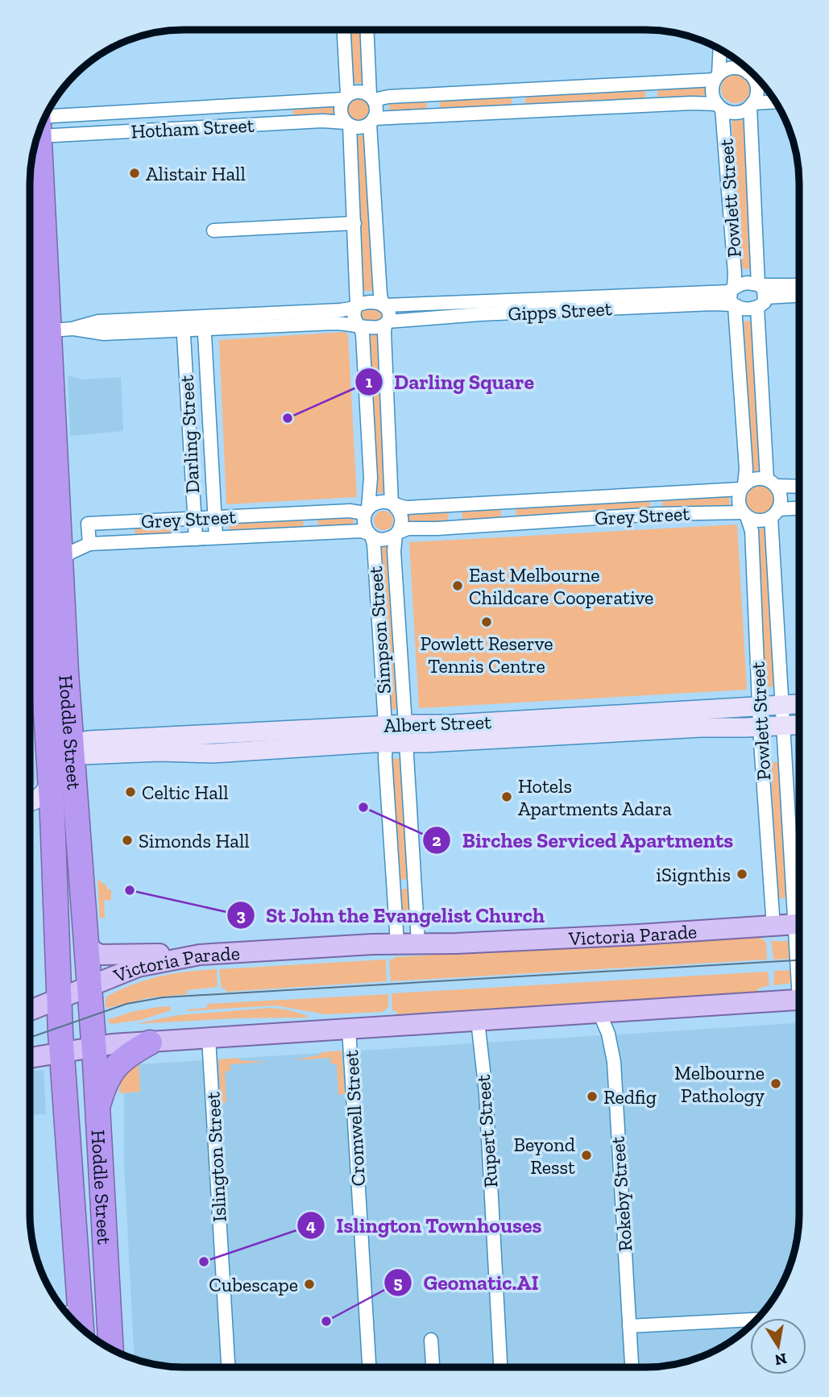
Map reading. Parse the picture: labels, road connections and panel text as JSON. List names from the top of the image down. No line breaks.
{"streets":{"highway":["Hoddle Street"],"main road":["Victoria Parade"],"street":["Hotham Street","Powlett Street","Gipps Street","Darling Street","Grey Street","Simpson Street","Albert Street","Cromwell Street","Rupert Street","Islington Street","Rokeby Street"]},"crossings":[["Powlett Street","Gipps Street"],["Powlett Street","Grey Street"],["Powlett Street","Albert Street"],["Powlett Street","Victoria Parade"],["Darling Street","Grey Street"],["Grey Street","Simpson Street"],["Grey Street","Hoddle Street"],["Simpson Street","Albert Street"],["Simpson Street","Victoria Parade"],["Albert Street","Hoddle Street"],["Hoddle Street","Victoria Parade"]],"places":["Alistair Hall","Darling Square","East Melbourne Childcare Cooperative","Powlett Reserve Tennis Centre","Celtic Hall","Hotels Apartments Adara","Birches Serviced Apartments","Simonds Hall","iSignthis","St John the Evangelist Church","Melbourne Pathology","Redfig","Beyond Resst","Islington Townhouses","Cubescape","Geomatic.AI"],"north":"bottom"}
